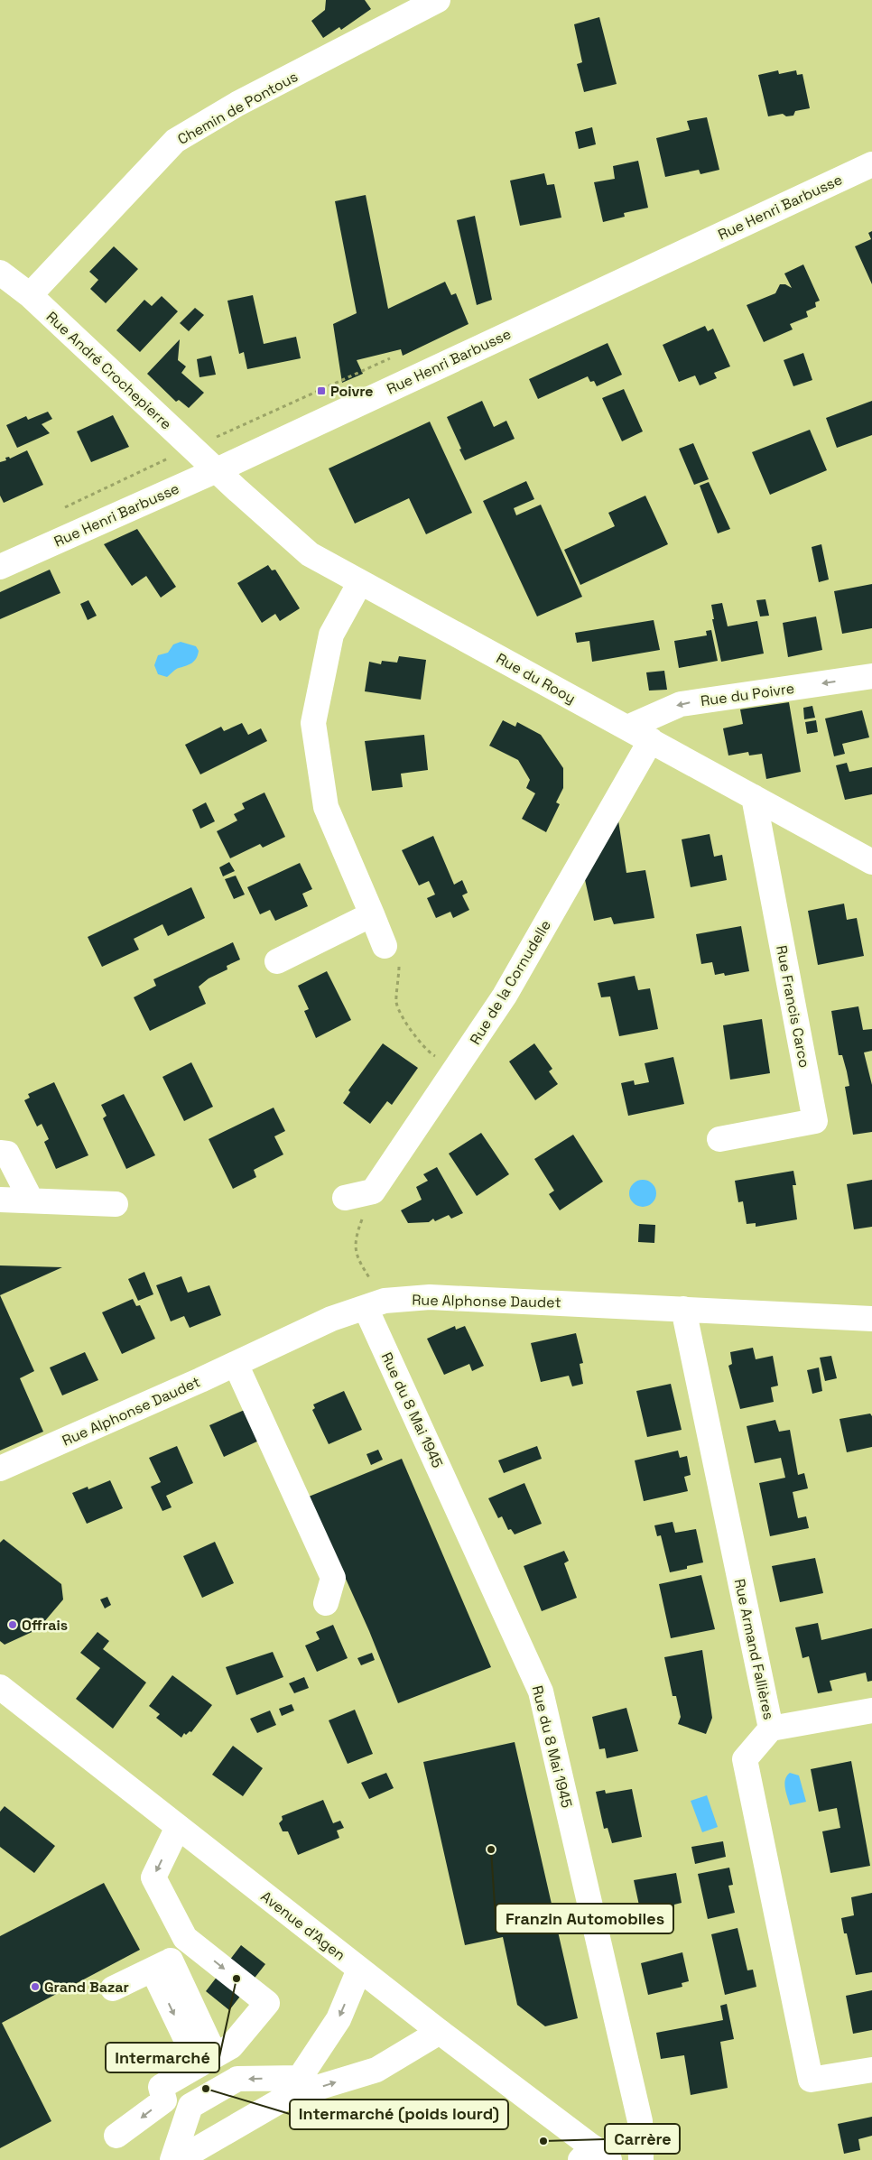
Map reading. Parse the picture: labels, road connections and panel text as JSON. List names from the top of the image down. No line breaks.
{"streets":{"street":["Chemin de Pontous","Rue Henri Barbusse","Rue André Crochepierre","Rue du Rooy","Rue du Poivre","Rue de la Cornudelle","Rue Francis Carco","Rue Alphonse Daudet","Rue du 8 Mai 1945","Rue Armand Fallières","Avenue d'Agen"]},"crossings":[["Chemin de Pontous","Rue André Crochepierre"],["Rue Henri Barbusse","Rue André Crochepierre"],["Rue Henri Barbusse","Rue du Rooy"],["Rue André Crochepierre","Rue du Rooy"],["Rue du Rooy","Rue du Poivre"],["Rue du Rooy","Rue de la Cornudelle"],["Rue du Rooy","Rue Francis Carco"],["Rue Alphonse Daudet","Rue du 8 Mai 1945"],["Rue Alphonse Daudet","Rue Armand Fallières"]],"one_way":["Rue du Poivre"],"places":{"transit":["Poivre"],"other":["Offrais","Franzin Automobiles","Intermarché","Grand Bazar","Intermarché (poids lourd)","Carrère"]}}
